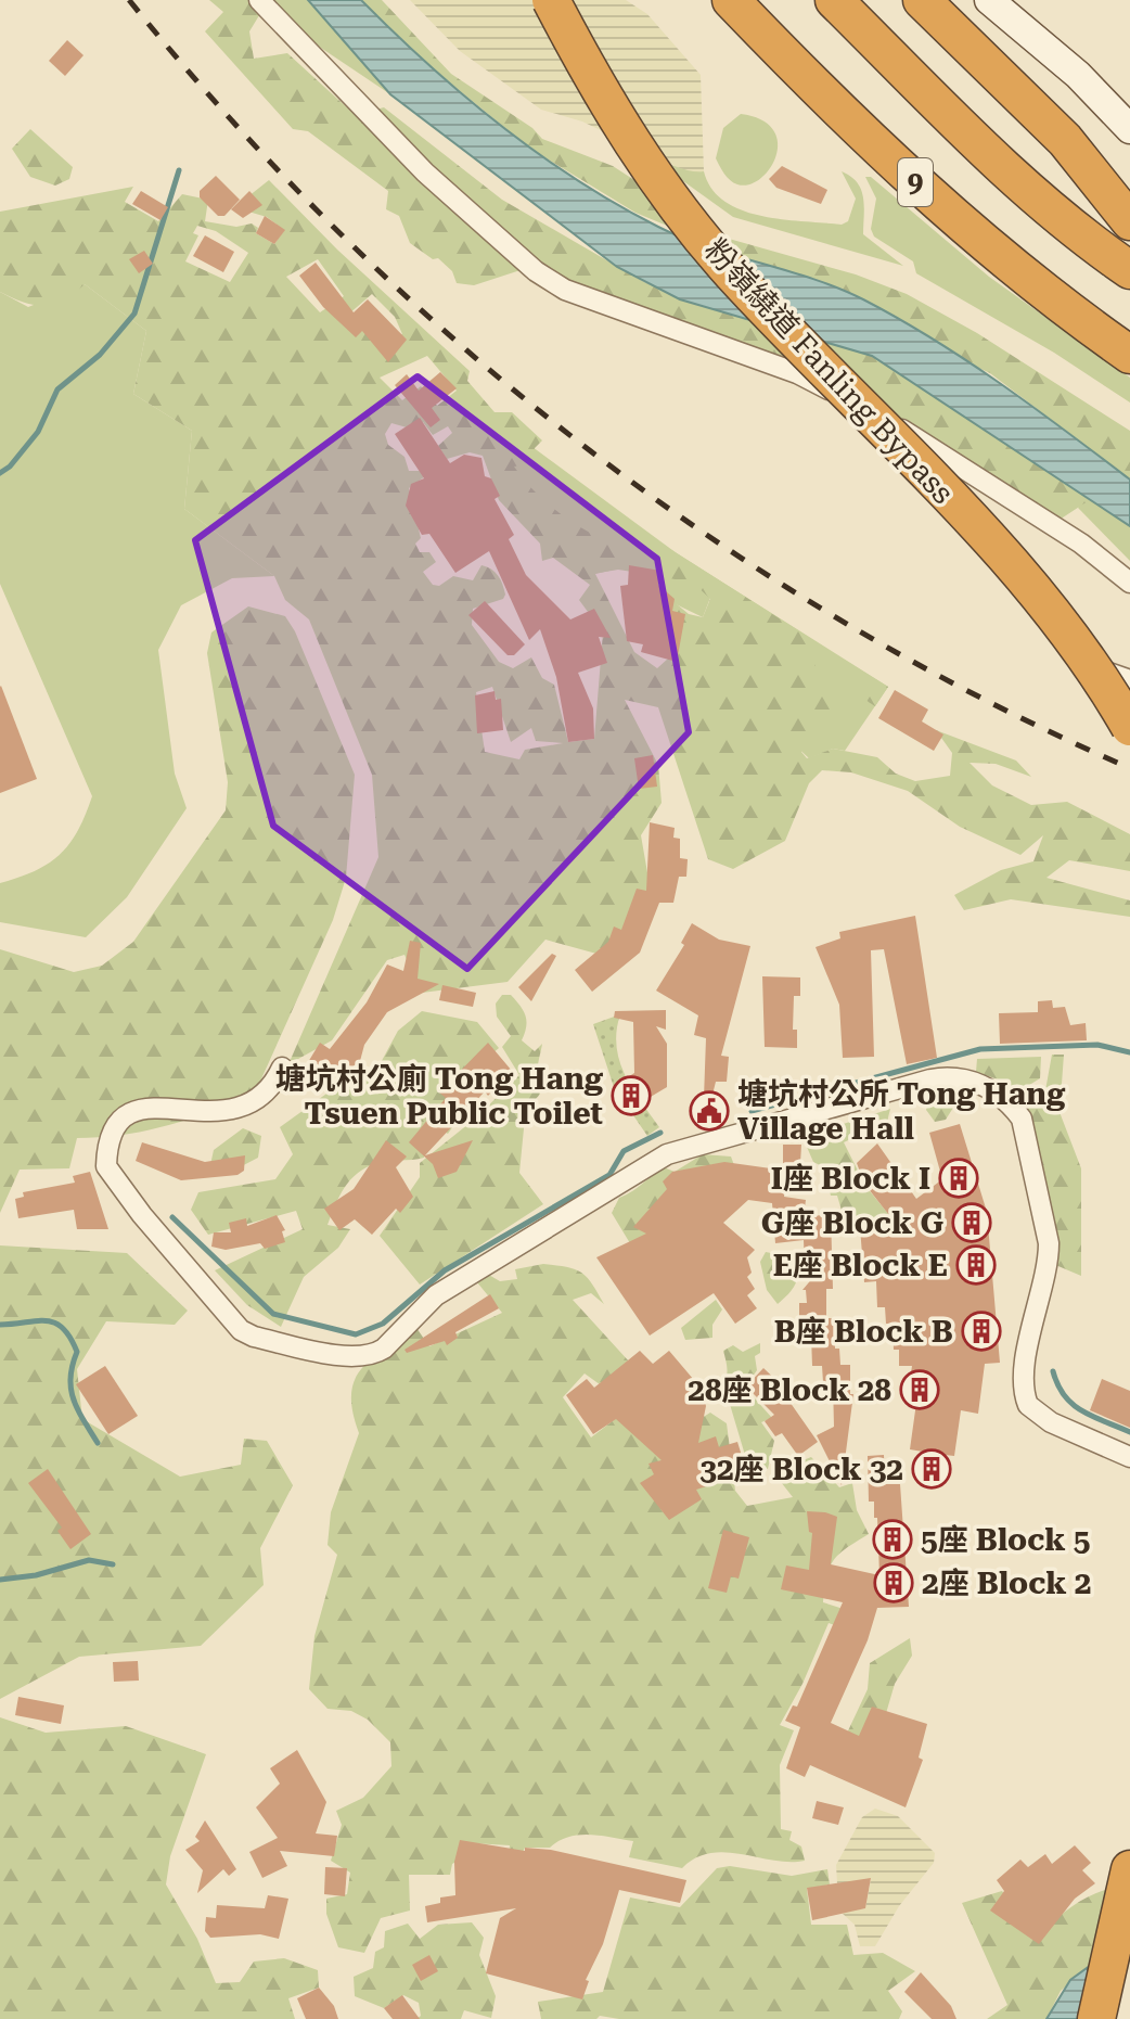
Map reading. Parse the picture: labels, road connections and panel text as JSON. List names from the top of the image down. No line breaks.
{"streets":{"highway":["9","粉嶺繞道 Fanling Bypass"]},"places":{"building":["塘坑村公廁 Tong Hang Tsuen Public Toilet","I座 Block I","G座 Block G","E座 Block E","B座 Block B","28座 Block 28","32座 Block 32","5座 Block 5","2座 Block 2"],"public building":["塘坑村公所 Tong Hang Village Hall"]}}
